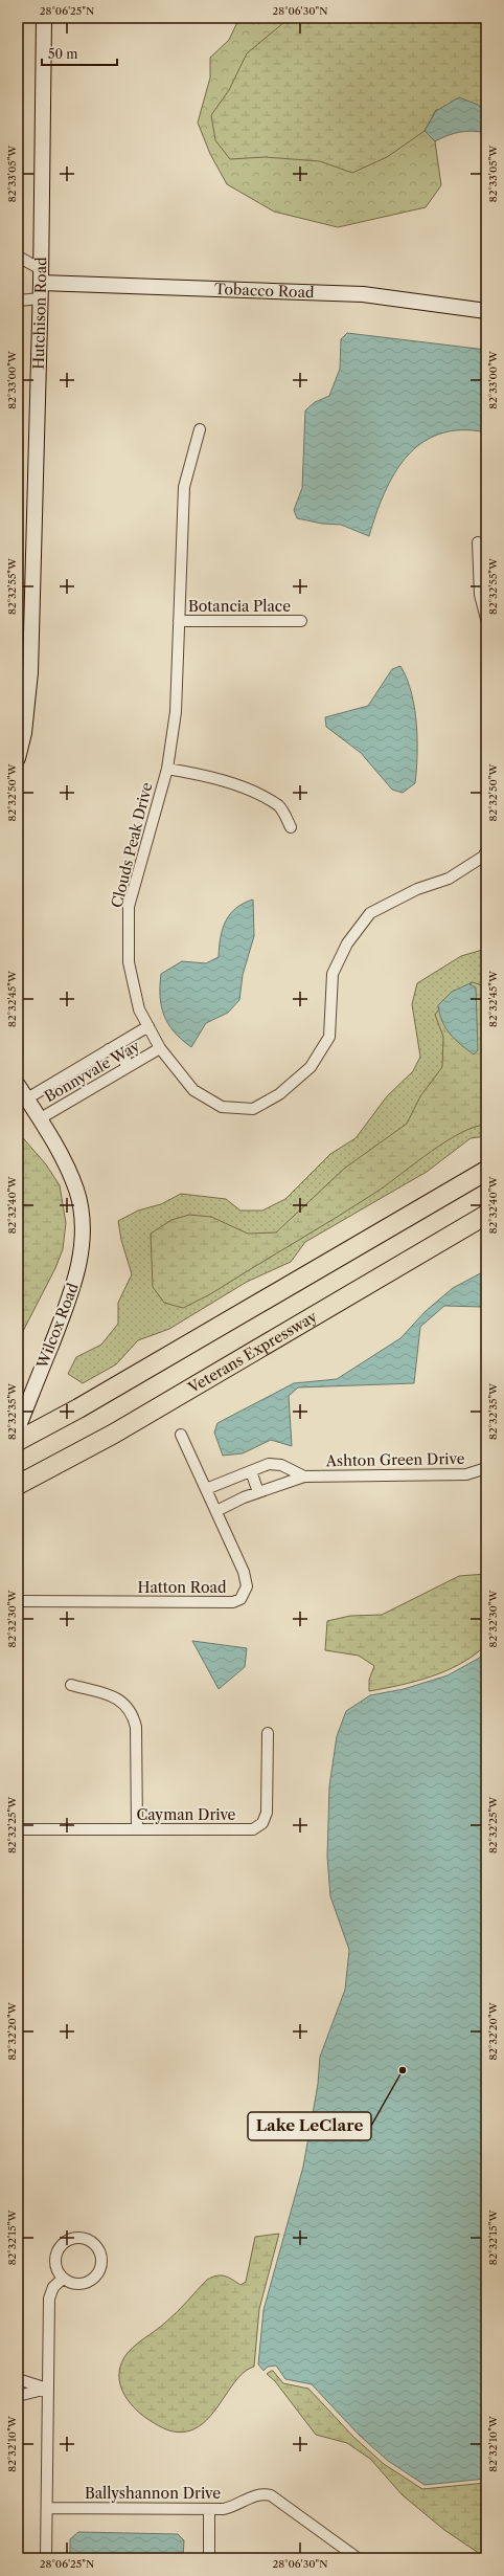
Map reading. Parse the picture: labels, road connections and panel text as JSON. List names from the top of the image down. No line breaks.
{"streets":{"highway":["Veterans Expressway"],"street":["Tobacco Road","Hutchison Road","Botancia Place","Clouds Peak Drive","Bonnyvale Way","Wilcox Road","Ashton Green Drive","Hatton Road","Cayman Drive","Ballyshannon Drive"]},"crossings":[["Tobacco Road","Hutchison Road"],["Botancia Place","Clouds Peak Drive"],["Clouds Peak Drive","Bonnyvale Way"],["Bonnyvale Way","Wilcox Road"],["Ashton Green Drive","Hatton Road"]],"places":["Lake LeClare"],"scale_bar":"50 m","coordinates":["28°06'25\"N","28°06'30\"N","82°33'05\"W","82°33'00\"W","82°32'55\"W","82°32'50\"W","82°32'45\"W","82°32'40\"W","82°32'35\"W","82°32'30\"W","82°32'25\"W","82°32'20\"W","82°32'15\"W","82°32'10\"W"]}
